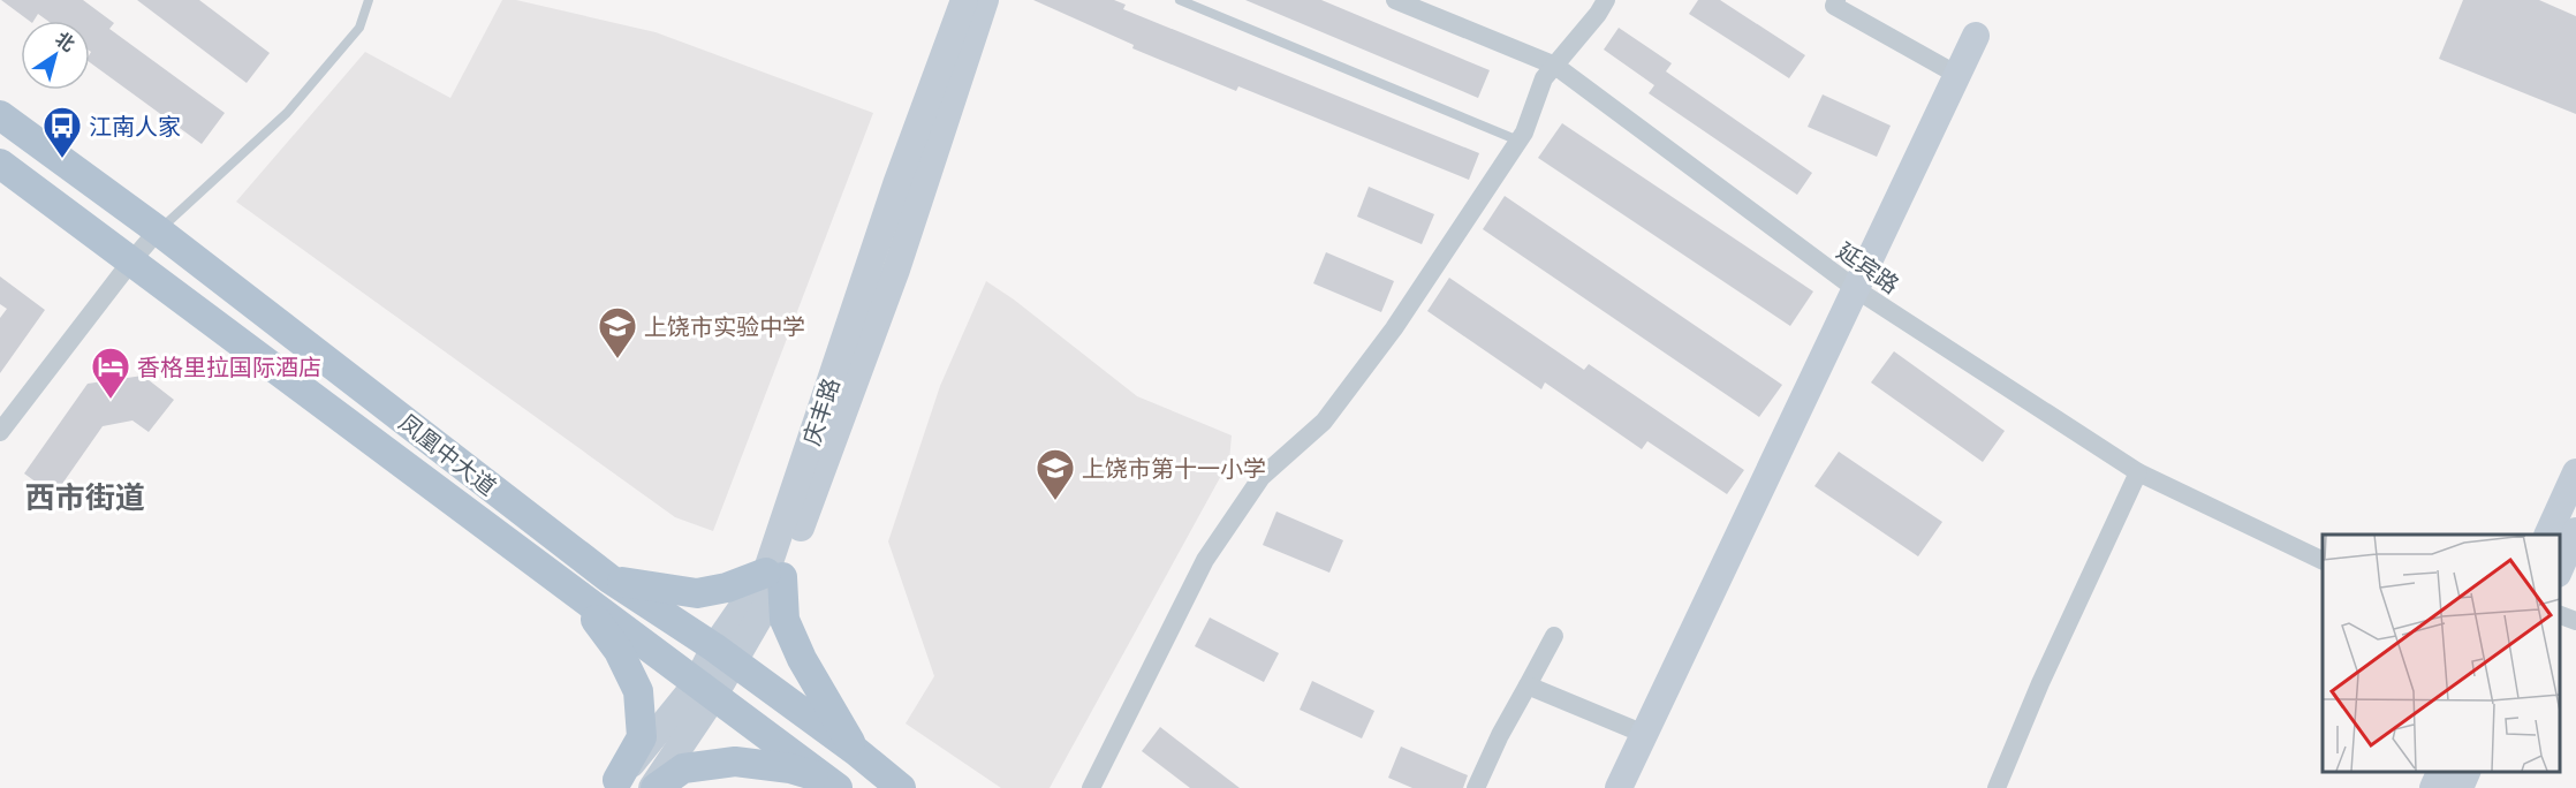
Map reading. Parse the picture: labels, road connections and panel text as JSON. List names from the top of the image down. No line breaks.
{"streets":{"main road":["庆丰路","凤凰中大道"],"street":["延宾路"]},"districts":["西市街道"],"places":{"bus stop":["江南人家"],"school or university":["上饶市实验中学","上饶市第十一小学"],"hotel":["香格里拉国际酒店"]},"north":"top right"}
